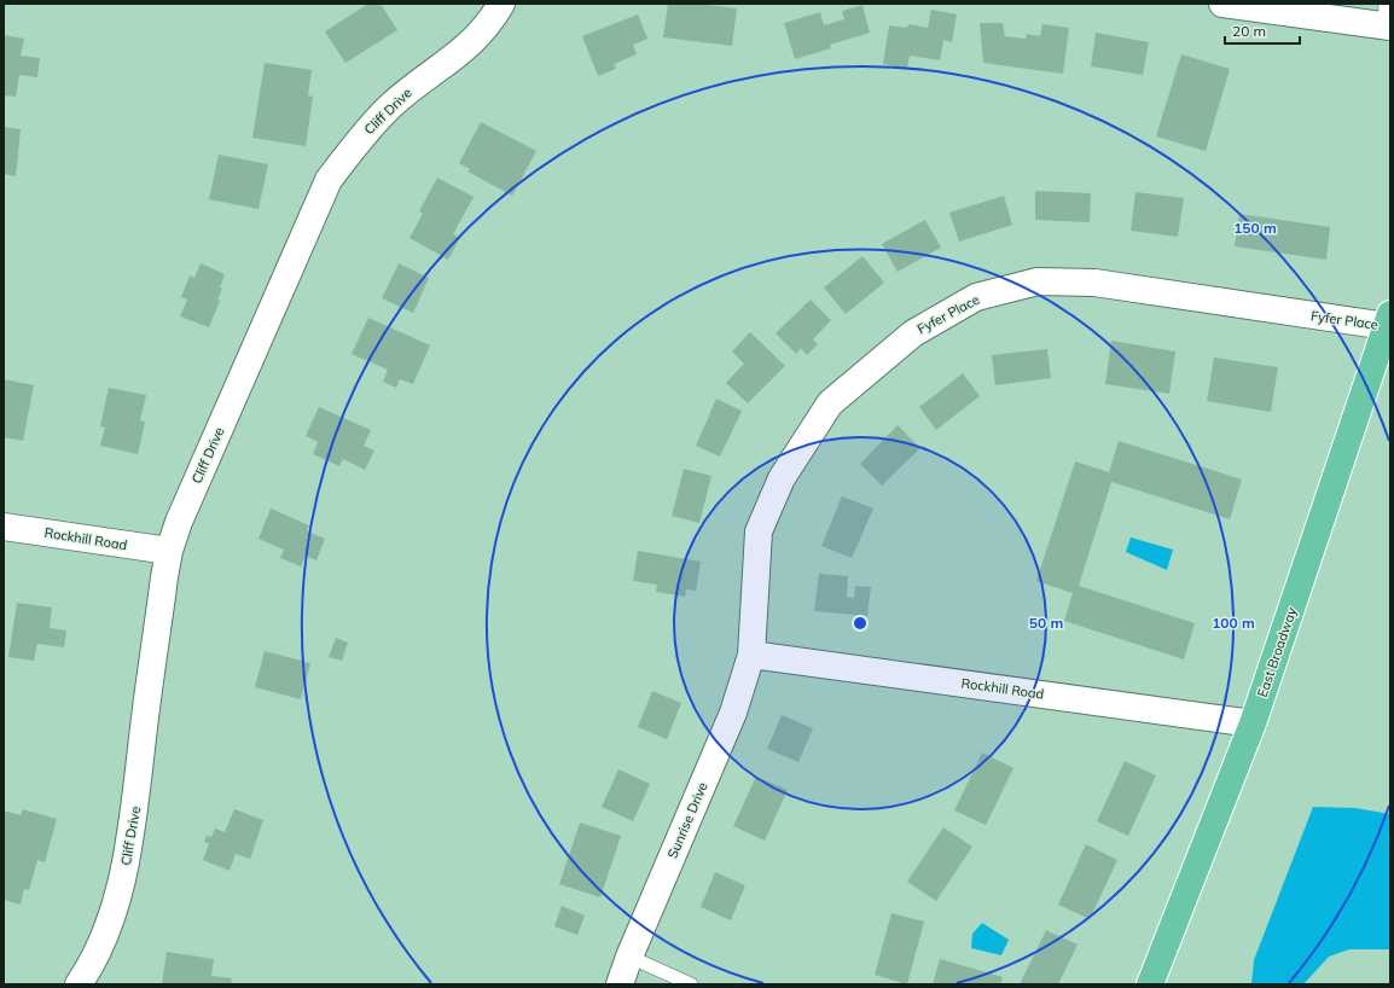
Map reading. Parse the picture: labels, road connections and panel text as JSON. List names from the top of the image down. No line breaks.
{"streets":{"main road":["East Broadway"],"street":["Cliff Drive","Fyfer Place","Rockhill Road","Sunrise Drive"]},"crossings":[["Cliff Drive","Rockhill Road"],["Fyfer Place","Rockhill Road"],["Fyfer Place","East Broadway"],["Fyfer Place","Sunrise Drive"],["Rockhill Road","East Broadway"],["Rockhill Road","Sunrise Drive"]],"scale_bar":"20 m","rings":["150 m","50 m","100 m"]}
